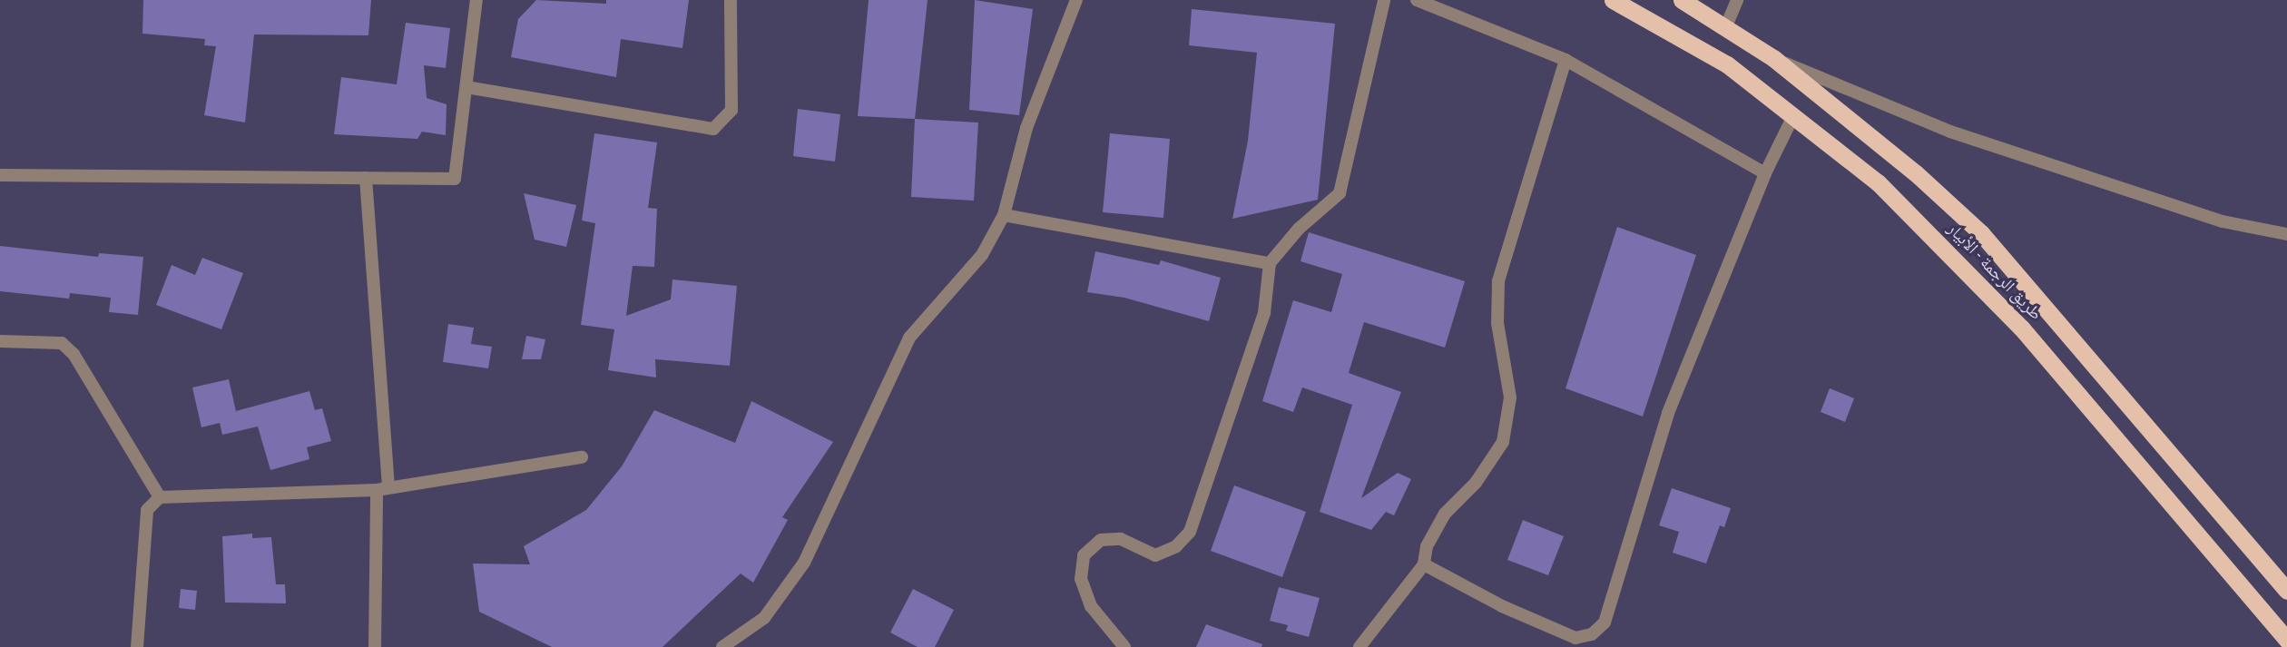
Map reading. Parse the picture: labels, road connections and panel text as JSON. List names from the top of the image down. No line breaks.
{"streets":{"highway":["طريق الرجمة - الأبيار"]}}
